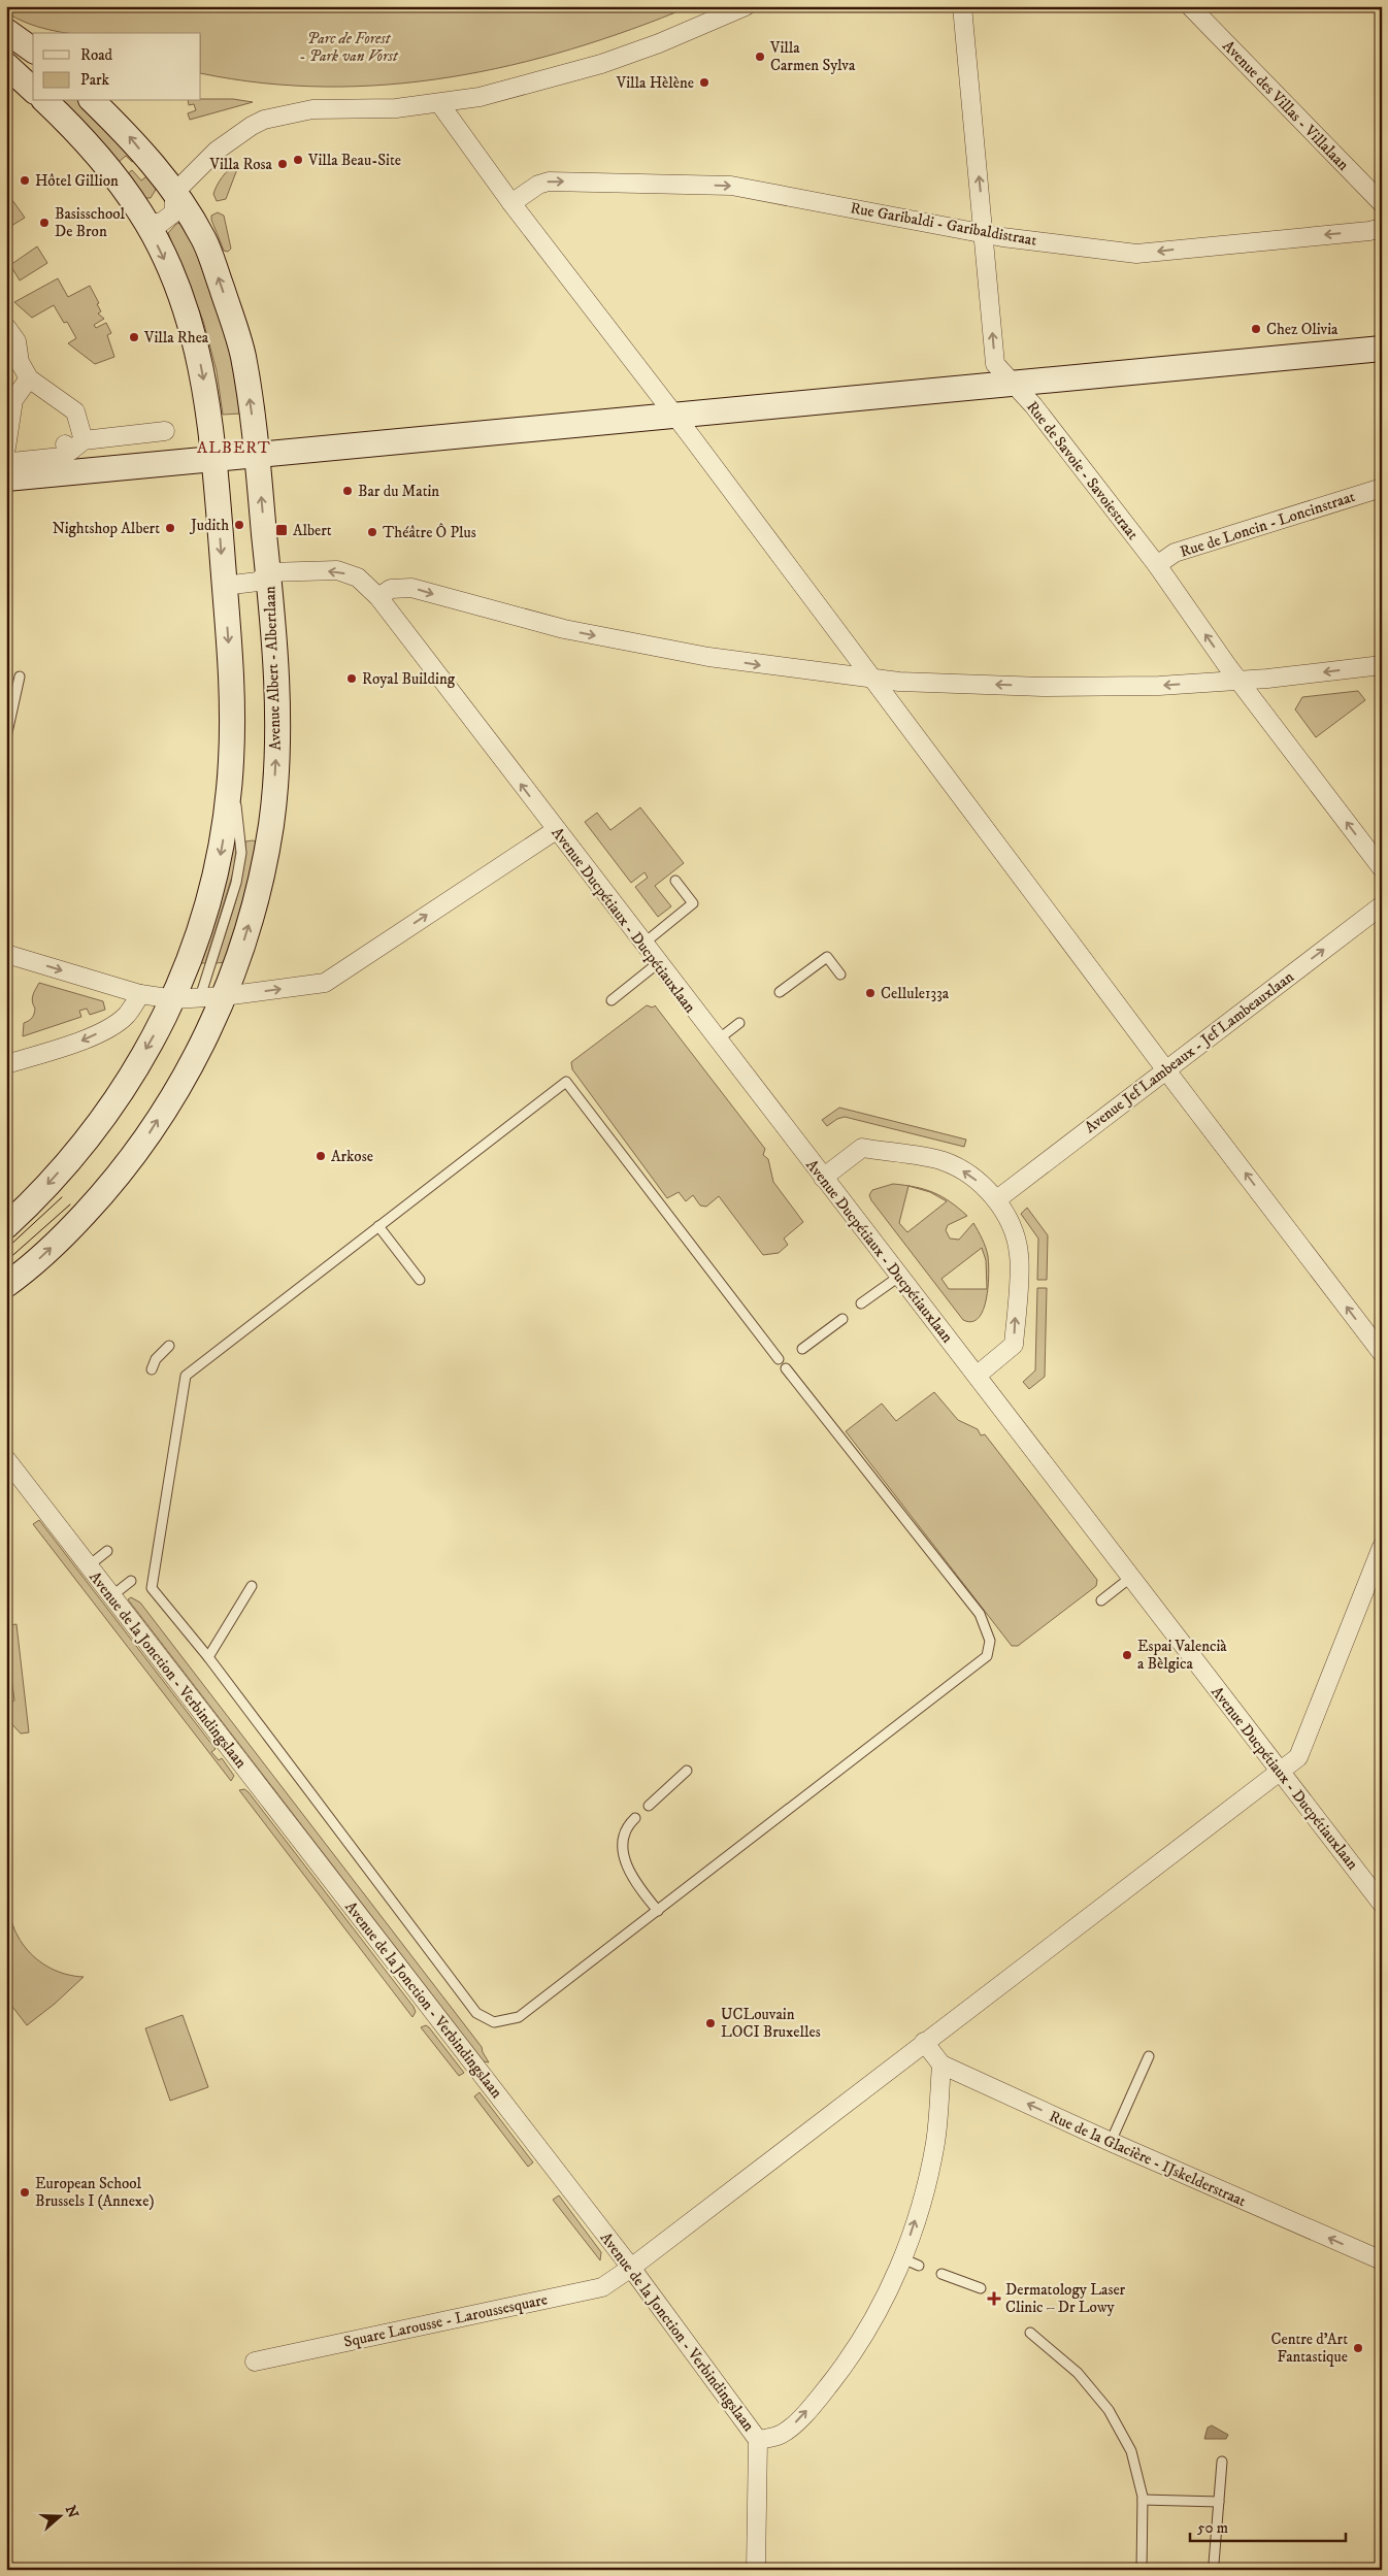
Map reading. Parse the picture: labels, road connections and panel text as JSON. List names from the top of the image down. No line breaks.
{"streets":{"main road":["Avenue Albert - Albertlaan"],"street":["Avenue des Villas - Villalaan","Rue Garibaldi - Garibaldistraat","Rue de Savoie - Savoiestraat","Rue de Loncin - Loncinstraat","Avenue Ducpétiaux - Ducpétiauxlaan","Avenue Jef Lambeaux - Jef Lambeauxlaan","Avenue de la Jonction - Verbindingslaan","Rue de la Glacière - IJskelderstraat","Square Larousse - Laroussesquare"]},"crossings":[["Rue Garibaldi - Garibaldistraat","Rue de Savoie - Savoiestraat"],["Rue de Savoie - Savoiestraat","Rue de Loncin - Loncinstraat"],["Avenue Albert - Albertlaan","Avenue Ducpétiaux - Ducpétiauxlaan"],["Avenue Ducpétiaux - Ducpétiauxlaan","Square Larousse - Laroussesquare"],["Avenue de la Jonction - Verbindingslaan","Square Larousse - Laroussesquare"],["Rue de la Glacière - IJskelderstraat","Square Larousse - Laroussesquare"]],"one_way":["Rue de Savoie - Savoiestraat","Avenue Jef Lambeaux - Jef Lambeauxlaan","Rue de la Glacière - IJskelderstraat"],"districts":["ALBERT"],"parks":["Parc de Forest - Park van Vorst"],"places":{"other":["Villa Carmen Sylva","Villa Hèlène","Villa Beau-Site","Villa Rosa","Hôtel Gillion","Basisschool De Bron","Chez Olivia","Villa Rhea","Bar du Matin","Judith","Nightshop Albert","Théâtre Ô Plus","Royal Building","Cellule133a","Arkose","Espai Valencià a Bèlgica","UCLouvain LOCI Bruxelles","European School Brussels I (Annexe)","Centre d’Art Fantastique"],"transit":["Albert"],"health":["Dermatology Laser Clinic – Dr Lowy"]},"legend":["Road","Park"],"scale_bar":"50 m","north":"right"}
